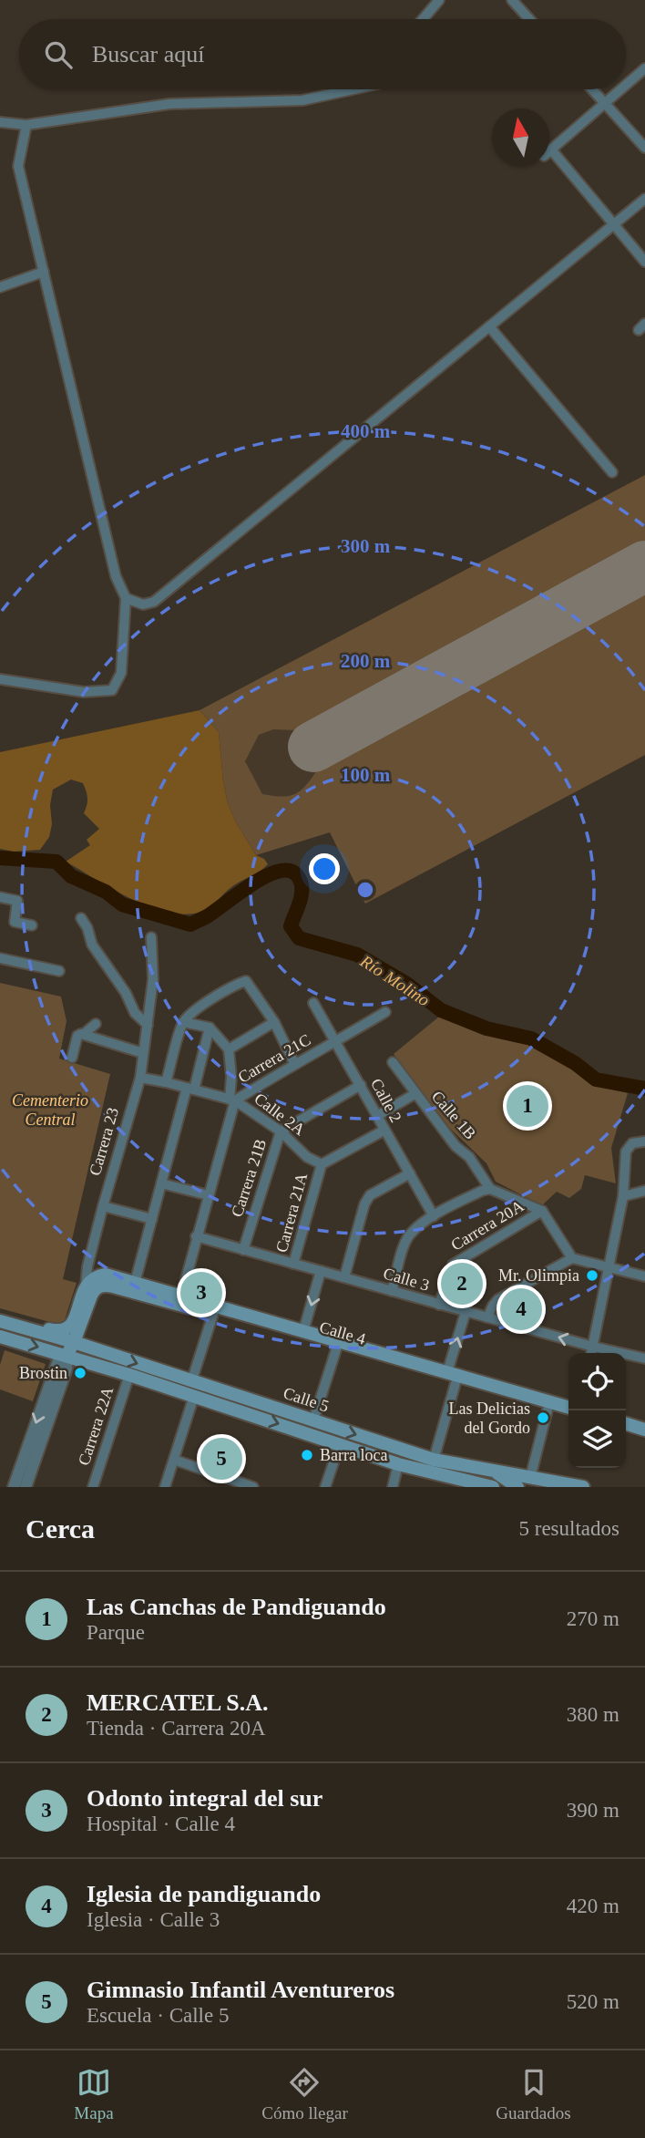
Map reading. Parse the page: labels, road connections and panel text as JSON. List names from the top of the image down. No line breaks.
{"streets":{"main road":["Carrera 23","Calle 4","Calle 5"],"street":["Carrera 21C","Calle 2","Calle 2A","Calle 1B","Carrera 21B","Carrera 21A","Carrera 20A","Calle 3","Carrera 22A"]},"crossings":[["Carrera 21C","Calle 2"],["Carrera 21C","Calle 2A"],["Carrera 21C","Calle 3"],["Carrera 21C","Calle 4"],["Calle 2","Carrera 21B"],["Calle 2","Carrera 21A"],["Calle 2A","Carrera 23"],["Calle 2A","Carrera 21B"],["Calle 2A","Carrera 21A"],["Carrera 23","Calle 5"],["Carrera 21B","Calle 3"],["Carrera 21A","Calle 3"],["Carrera 20A","Calle 3"],["Calle 5","Carrera 22A"]],"water":["Río Molino"],"parks":["Cementerio Central"],"places":["Mr. Olimpia","Brostin","Las Delicias del Gordo","Barra loca"],"north":"top","page":{"search":"Buscar aquí","pins":["1","2","3","4","5"],"heading":["Cerca","5 resultados"],"list":[{"mark":"1","name":"Las Canchas de Pandiguando","note":"Parque","value":"270 m"},{"mark":"2","name":"MERCATEL S.A.","note":"Tienda · Carrera 20A","value":"380 m"},{"mark":"3","name":"Odonto integral del sur","note":"Hospital · Calle 4","value":"390 m"},{"mark":"4","name":"Iglesia de pandiguando","note":"Iglesia · Calle 3","value":"420 m"},{"mark":"5","name":"Gimnasio Infantil Aventureros","note":"Escuela · Calle 5","value":"520 m"}],"nav":["Mapa","Cómo llegar","Guardados"]},"rings":["400 m","300 m","200 m","100 m"]}
